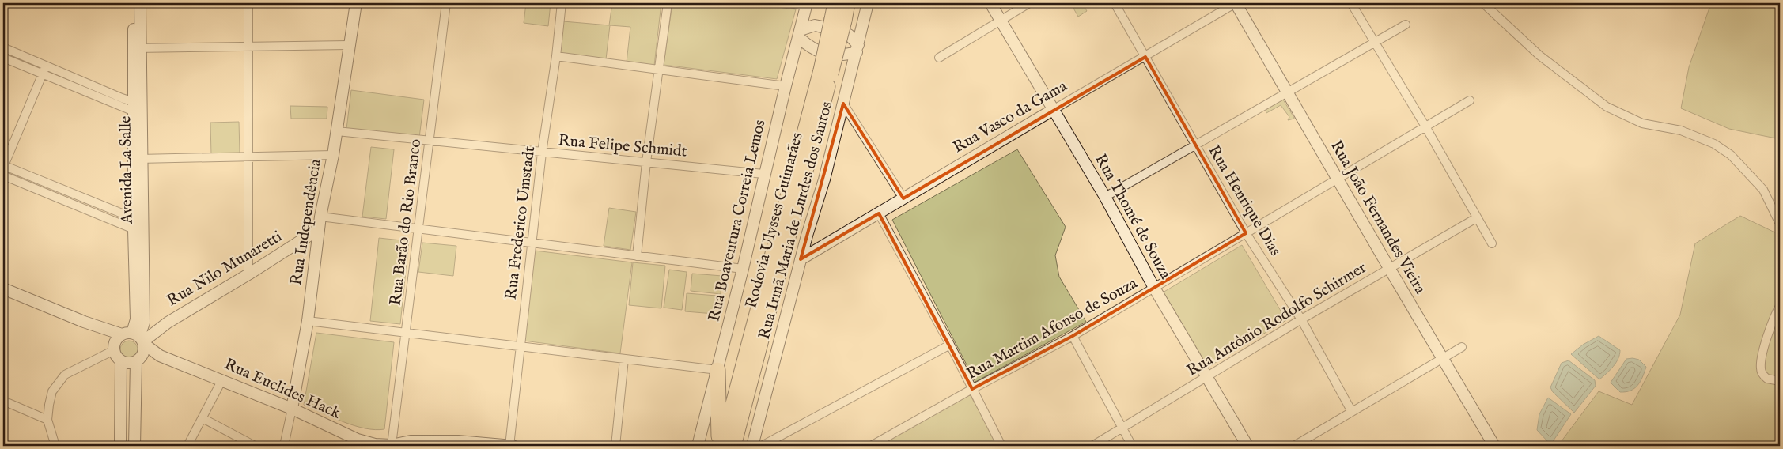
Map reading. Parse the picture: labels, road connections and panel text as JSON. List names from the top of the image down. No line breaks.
{"streets":{"highway":["Rodovia Ulysses Guimarães"],"street":["Rua Vasco da Gama","Rua Felipe Schmidt","Avenida La Salle","Rua Henrique Dias","Rua Thomé de Souza","Rua João Fernandes Vieira","Rua Boaventura Correia Lemos","Rua Irmã Maria de Lurdes dos Santos","Rua Independência","Rua Barão do Rio Branco","Rua Frederico Umstadt","Rua Nilo Munaretti","Rua Antônio Rodolfo Schirmer","Rua Martim Afonso de Souza","Rua Euclides Hack"]},"crossings":[["Rua Vasco da Gama","Rua Henrique Dias"],["Rua Vasco da Gama","Rua Thomé de Souza"],["Rua Vasco da Gama","Rua João Fernandes Vieira"],["Rua Vasco da Gama","Rua Irmã Maria de Lurdes dos Santos"],["Rua Felipe Schmidt","Rua Boaventura Correia Lemos"],["Rua Felipe Schmidt","Rua Independência"],["Rua Felipe Schmidt","Rua Barão do Rio Branco"],["Rua Felipe Schmidt","Rua Frederico Umstadt"],["Avenida La Salle","Rua Nilo Munaretti"],["Avenida La Salle","Rua Euclides Hack"],["Rua Henrique Dias","Rua Antônio Rodolfo Schirmer"],["Rua Henrique Dias","Rua Martim Afonso de Souza"],["Rua Thomé de Souza","Rua Antônio Rodolfo Schirmer"],["Rua Thomé de Souza","Rua Martim Afonso de Souza"],["Rua João Fernandes Vieira","Rua Antônio Rodolfo Schirmer"],["Rua João Fernandes Vieira","Rua Martim Afonso de Souza"],["Rua Independência","Rua Nilo Munaretti"],["Rua Independência","Rua Euclides Hack"],["Rua Barão do Rio Branco","Rua Euclides Hack"],["Rua Frederico Umstadt","Rua Euclides Hack"],["Rua Nilo Munaretti","Rua Euclides Hack"]]}
